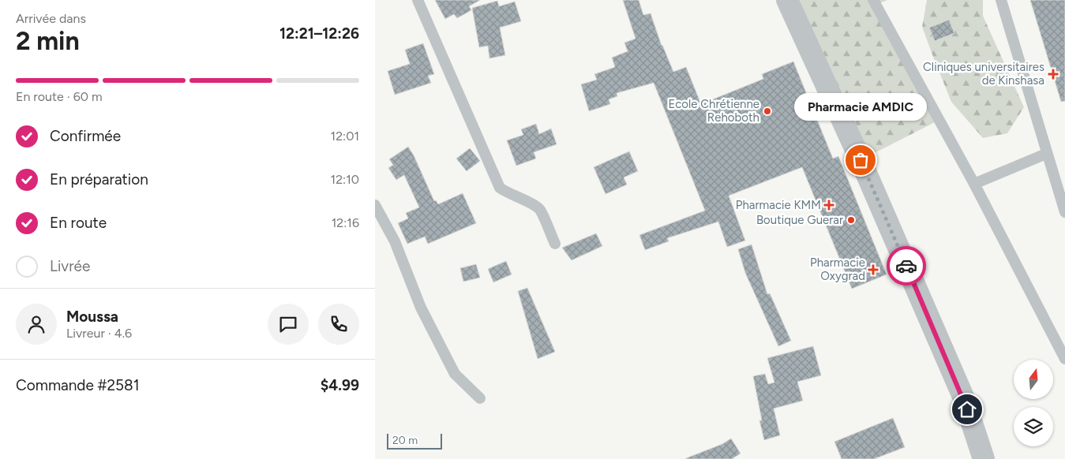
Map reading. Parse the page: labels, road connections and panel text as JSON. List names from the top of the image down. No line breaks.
{"places":{"health":["Cliniques universitaires de Kinshasa","Pharmacie KMM","Pharmacie Oxygrad"],"other":["Ecole Chrétienne Rehoboth","Pharmacie AMDIC","Boutique Guerar"]},"scale_bar":"20 m","north":"top","page":{"heading":["2 min","Arrivée dans","12:21–12:26"],"panel":["Moussa","Livreur · 4.6","Commande #2581","$4.99"],"bar":"En route · 60 m","bubble":"Pharmacie AMDIC","list":[["Confirmée","12:01"],["En préparation","12:10"],["En route","12:16"],"Livrée"],"scale":"20 m"}}
